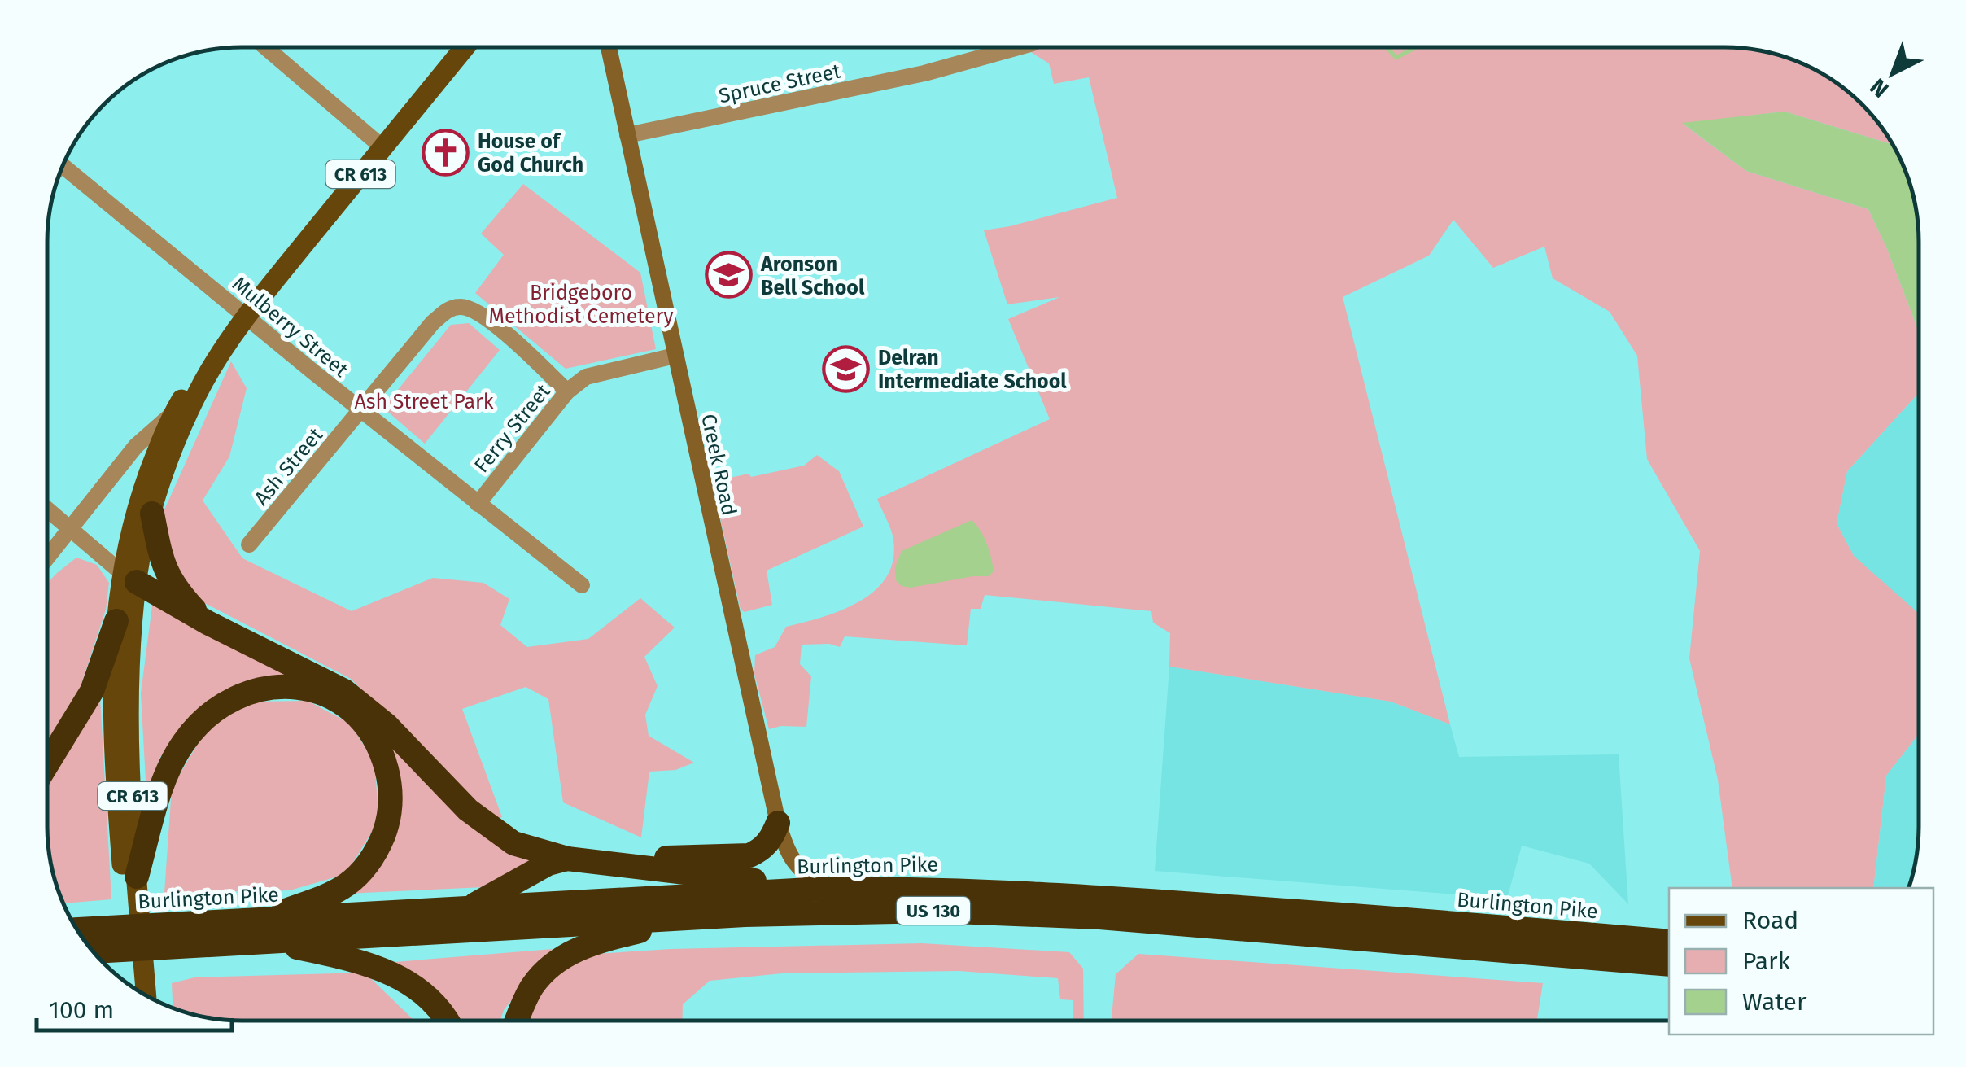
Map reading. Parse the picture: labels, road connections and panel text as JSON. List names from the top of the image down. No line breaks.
{"streets":{"highway":["Burlington Pike","US 130"],"main road":["CR 613"],"street":["Spruce Street","Mulberry Street","Ferry Street","Creek Road","Ash Street"]},"crossings":[["Spruce Street","Creek Road"],["CR 613","Mulberry Street"],["Mulberry Street","Ferry Street"],["Mulberry Street","Ash Street"],["Ferry Street","Creek Road"],["Ferry Street","Ash Street"],["Creek Road","Burlington Pike"]],"parks":["Bridgeboro Methodist Cemetery","Ash Street Park"],"places":{"church":["House of God Church"],"school or university":["Aronson Bell School","Delran Intermediate School"]},"legend":["Road","Park","Water"],"scale_bar":"100 m","north":"bottom left"}
